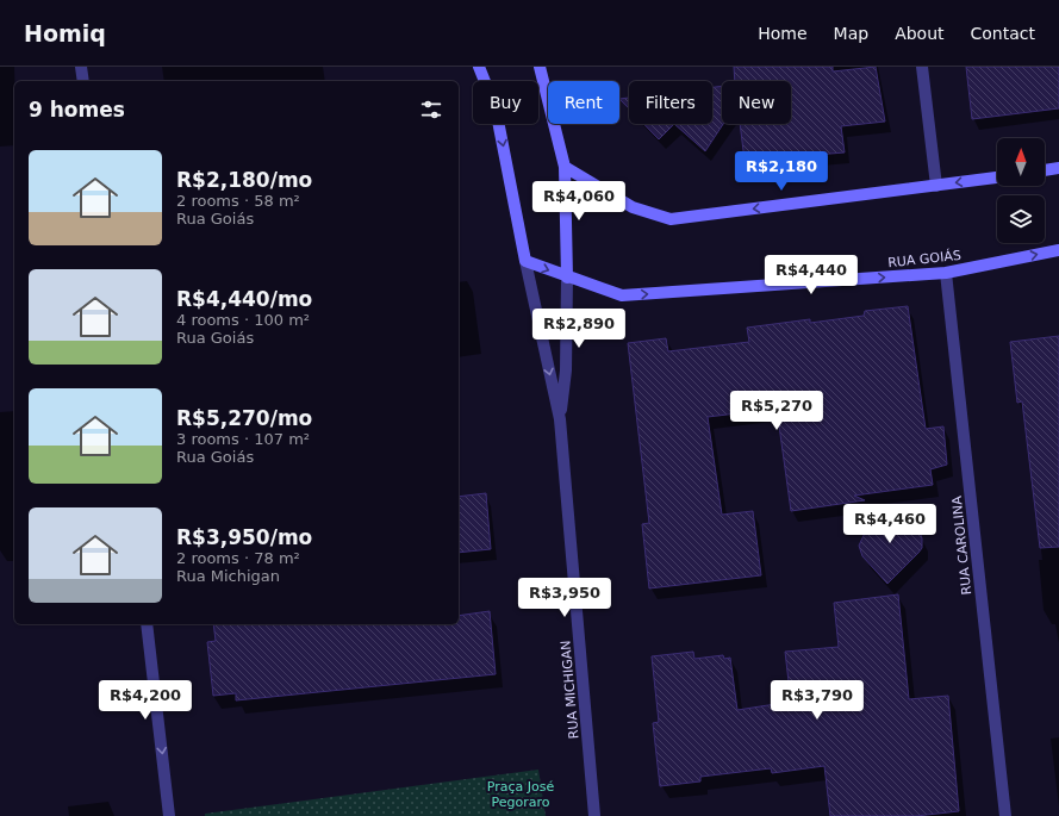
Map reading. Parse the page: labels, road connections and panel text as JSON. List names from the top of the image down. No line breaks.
{"streets":{"main road":["RUA GOIÁS"],"street":["RUA CAROLINA","RUA MICHIGAN"]},"crossings":[["RUA GOIÁS","RUA CAROLINA"],["RUA GOIÁS","RUA MICHIGAN"]],"parks":["Praça José Pegoraro"],"north":"top","page":{"header":"Homiq","nav":["Home","Map","About","Contact"],"chip":["Buy","Rent","Filters","New"],"heading":"9 homes","list":[{"name":"R$2,180/mo","note":"2 rooms · 58 m² · Rua Goiás"},{"name":"R$4,440/mo","note":"4 rooms · 100 m² · Rua Goiás"},{"name":"R$5,270/mo","note":"3 rooms · 107 m² · Rua Goiás"},{"name":"R$3,950/mo","note":"2 rooms · 78 m² · Rua Michigan"}],"price":["R$2,180","R$4,060","R$4,440","R$2,890","R$5,270","R$4,460","R$3,950","R$4,200","R$3,790"]}}
